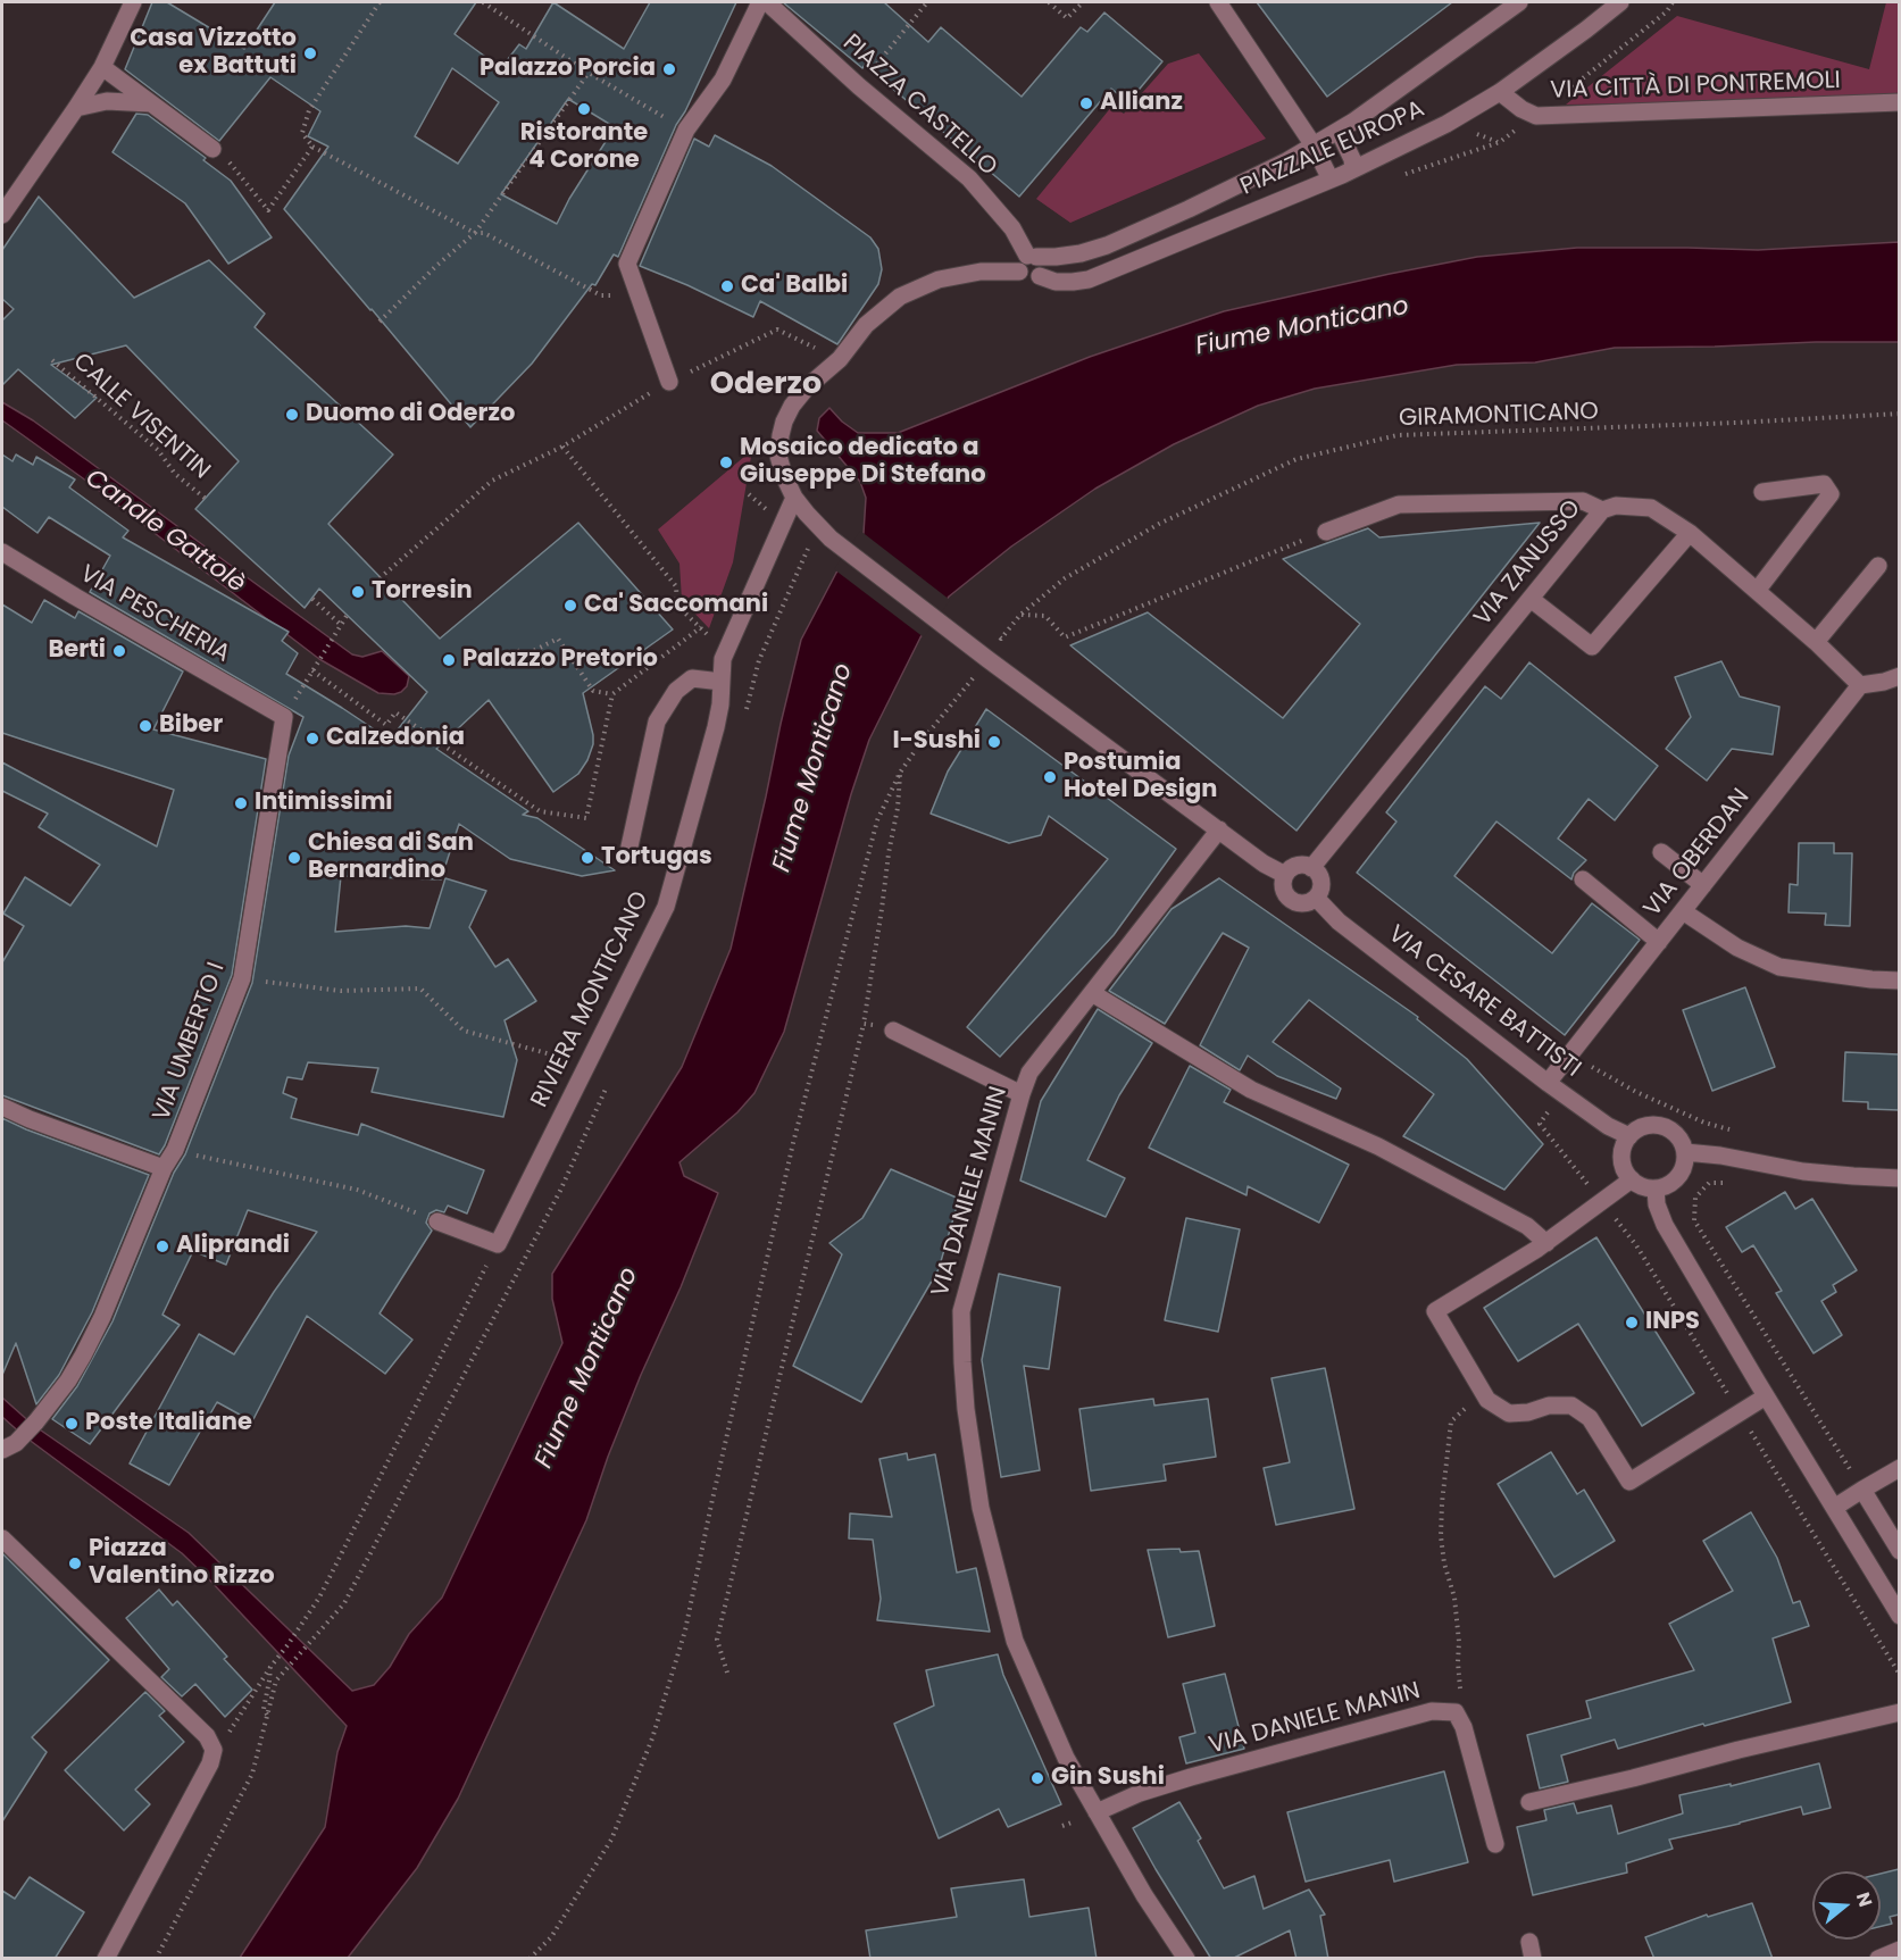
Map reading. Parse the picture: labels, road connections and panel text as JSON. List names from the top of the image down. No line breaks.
{"streets":{"street":["VIA CITTÀ DI PONTREMOLI","PIAZZA CASTELLO","PIAZZALE EUROPA","VIA ZANUSSO","VIA PESCHERIA","VIA OBERDAN","RIVIERA MONTICANO","VIA CESARE BATTISTI","VIA UMBERTO I","VIA DANIELE MANIN"],"path":["GIRAMONTICANO","CALLE VISENTIN"]},"crossings":[["VIA CITTÀ DI PONTREMOLI","PIAZZALE EUROPA"],["PIAZZA CASTELLO","PIAZZALE EUROPA"],["VIA ZANUSSO","VIA OBERDAN"],["VIA ZANUSSO","VIA CESARE BATTISTI"],["VIA PESCHERIA","VIA UMBERTO I"],["VIA OBERDAN","VIA CESARE BATTISTI"]],"districts":["Oderzo"],"water":["Fiume Monticano","Canale Gattolè"],"places":["Casa Vizzotto ex Battuti","Palazzo Porcia","Allianz","Ristorante 4 Corone","Ca' Balbi","Duomo di Oderzo","Mosaico dedicato a Giuseppe Di Stefano","Torresin","Ca' Saccomani","Berti","Palazzo Pretorio","Biber","Calzedonia","I-Sushi","Postumia Hotel Design","Intimissimi","Chiesa di San Bernardino","Tortugas","Aliprandi","INPS","Poste Italiane","Piazza Valentino Rizzo","Gin Sushi"],"north":"right"}
